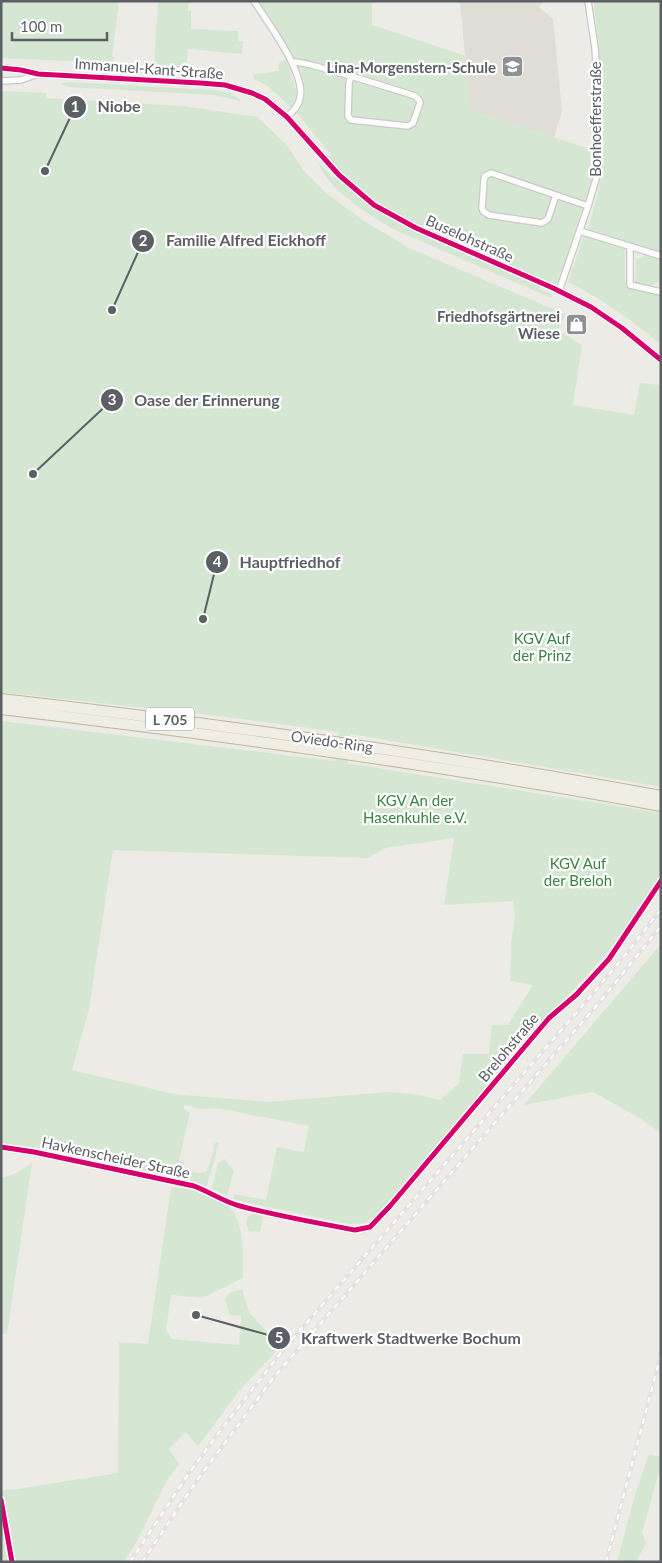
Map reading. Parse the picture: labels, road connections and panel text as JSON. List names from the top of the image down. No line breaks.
{"streets":{"highway":["L 705","Oviedo-Ring"],"street":["Immanuel-Kant-Straße","Bonhoefferstraße","Buselohstraße","Brelohstraße","Havkenscheider Straße"]},"crossings":[["Immanuel-Kant-Straße","Buselohstraße"],["Bonhoefferstraße","Buselohstraße"],["Brelohstraße","Havkenscheider Straße"]],"parks":["KGV Auf der Prinz","KGV An der Hasenkuhle e.V.","KGV Auf der Breloh"],"places":{"school or university":["Lina-Morgenstern-Schule"],"other":["Niobe","Familie Alfred Eickhoff","Oase der Erinnerung","Hauptfriedhof","Kraftwerk Stadtwerke Bochum"],"shop":["Friedhofsgärtnerei Wiese"]},"scale_bar":"100 m"}
